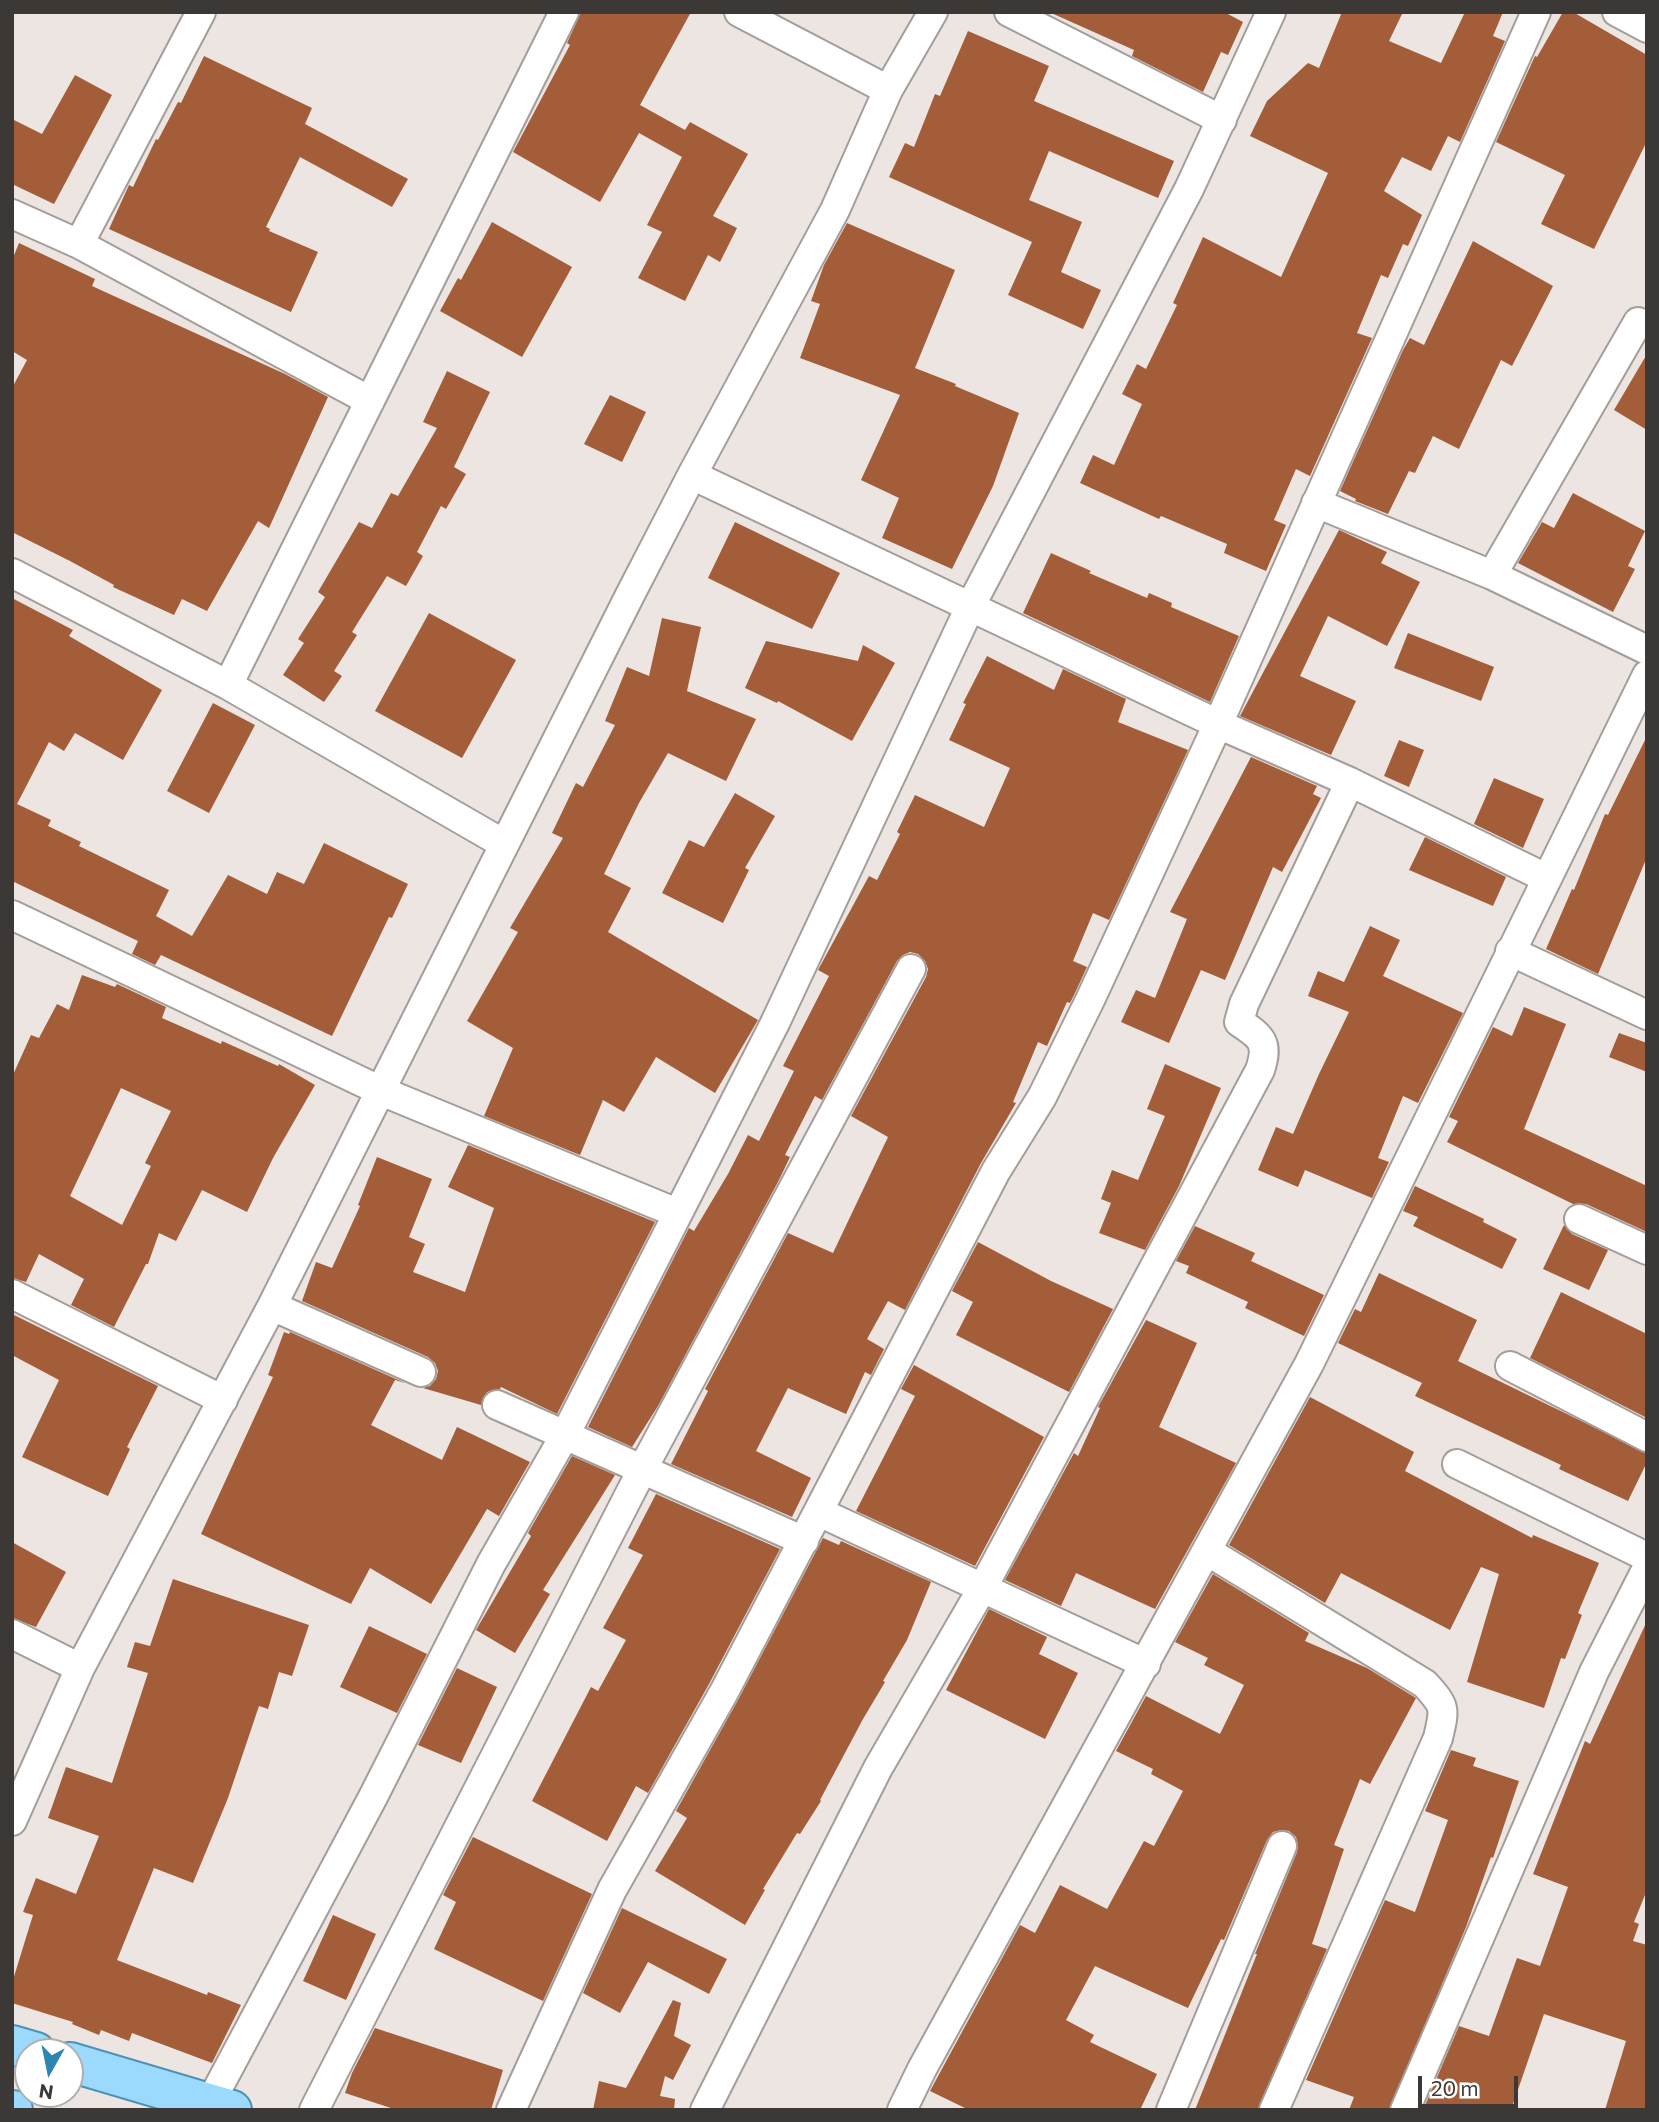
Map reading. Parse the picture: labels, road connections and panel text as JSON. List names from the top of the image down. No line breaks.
{"scale_bar":"20 m","north":"bottom"}
